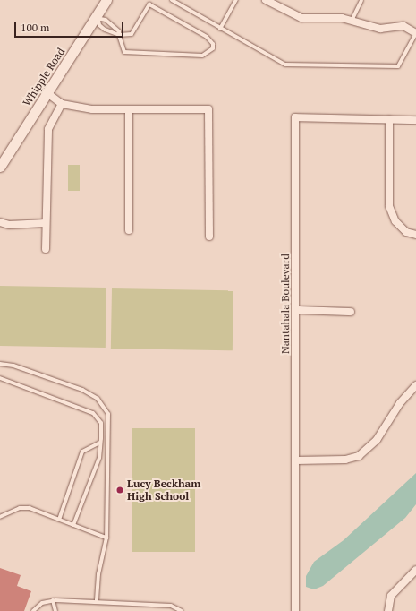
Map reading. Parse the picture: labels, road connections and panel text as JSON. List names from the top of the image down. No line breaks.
{"streets":{"main road":["Whipple Road"],"street":["Nantahala Boulevard"]},"places":["Lucy Beckham High School"],"scale_bar":"100 m"}
